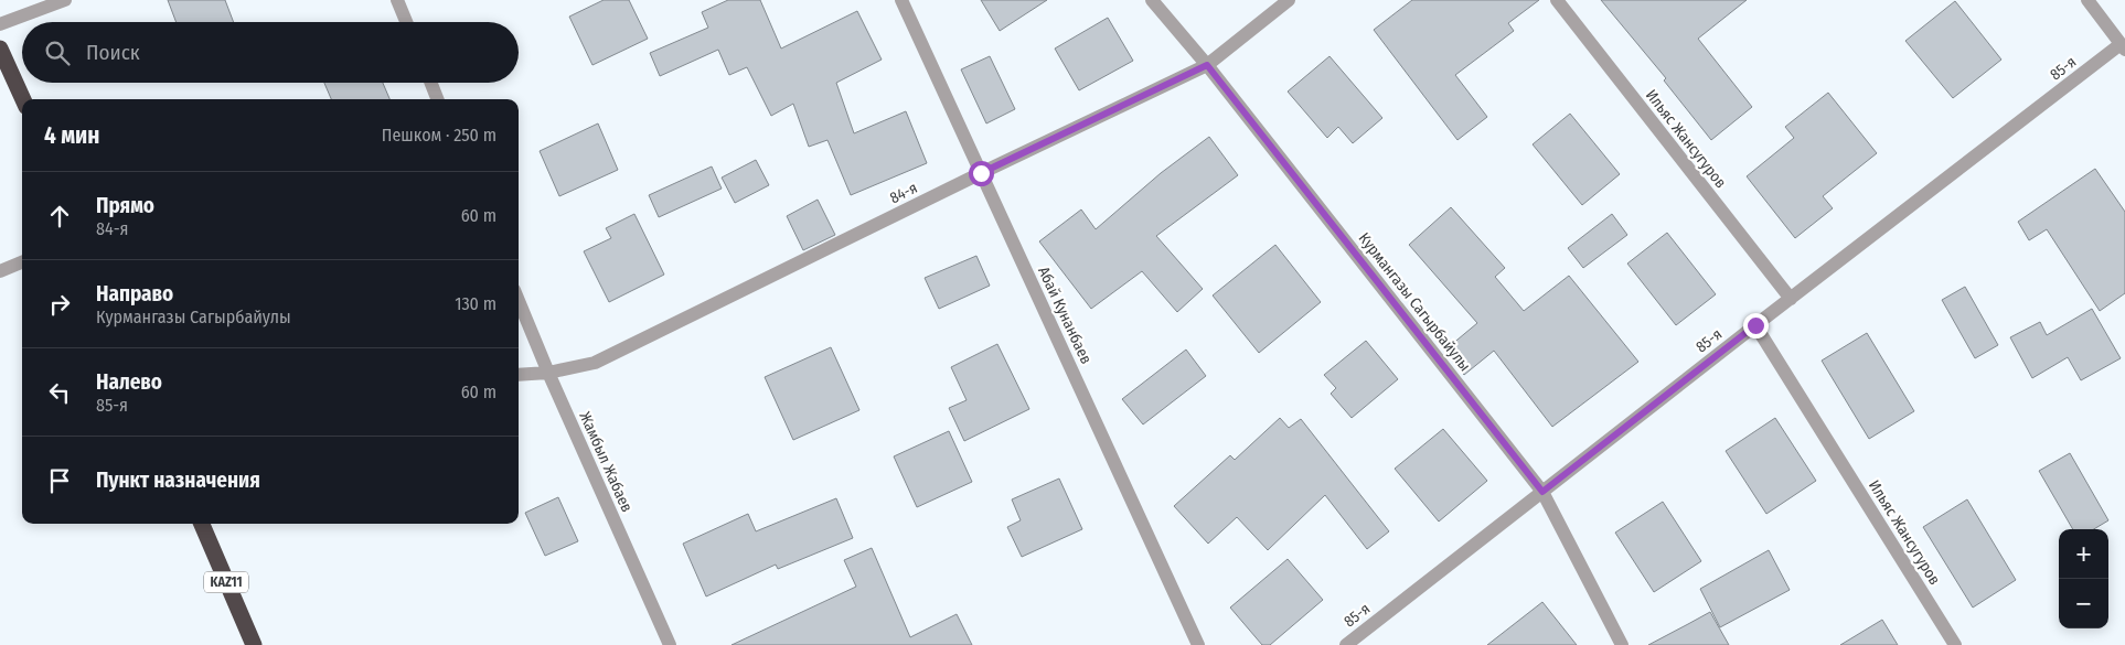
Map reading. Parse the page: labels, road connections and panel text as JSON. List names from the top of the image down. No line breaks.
{"streets":{"highway":["KAZ11"],"street":["85-я","Ильяс Жансугуров","84-я","Курмангазы Сагырбайулы","Абай Кунанбаев","Жамбыл Жабаев"]},"crossings":[["85-я","Ильяс Жансугуров"],["85-я","Курмангазы Сагырбайулы"],["84-я","Курмангазы Сагырбайулы"],["84-я","Абай Кунанбаев"],["84-я","Жамбыл Жабаев"]],"page":{"search":"Поиск","heading":["4 мин","Пешком · 250 m"],"list":[["Прямо","84-я","60 m"],["Направо","Курмангазы Сагырбайулы","130 m"],["Налево","85-я","60 m"],"Пункт назначения"],"map_buttons":["+","−"]}}
